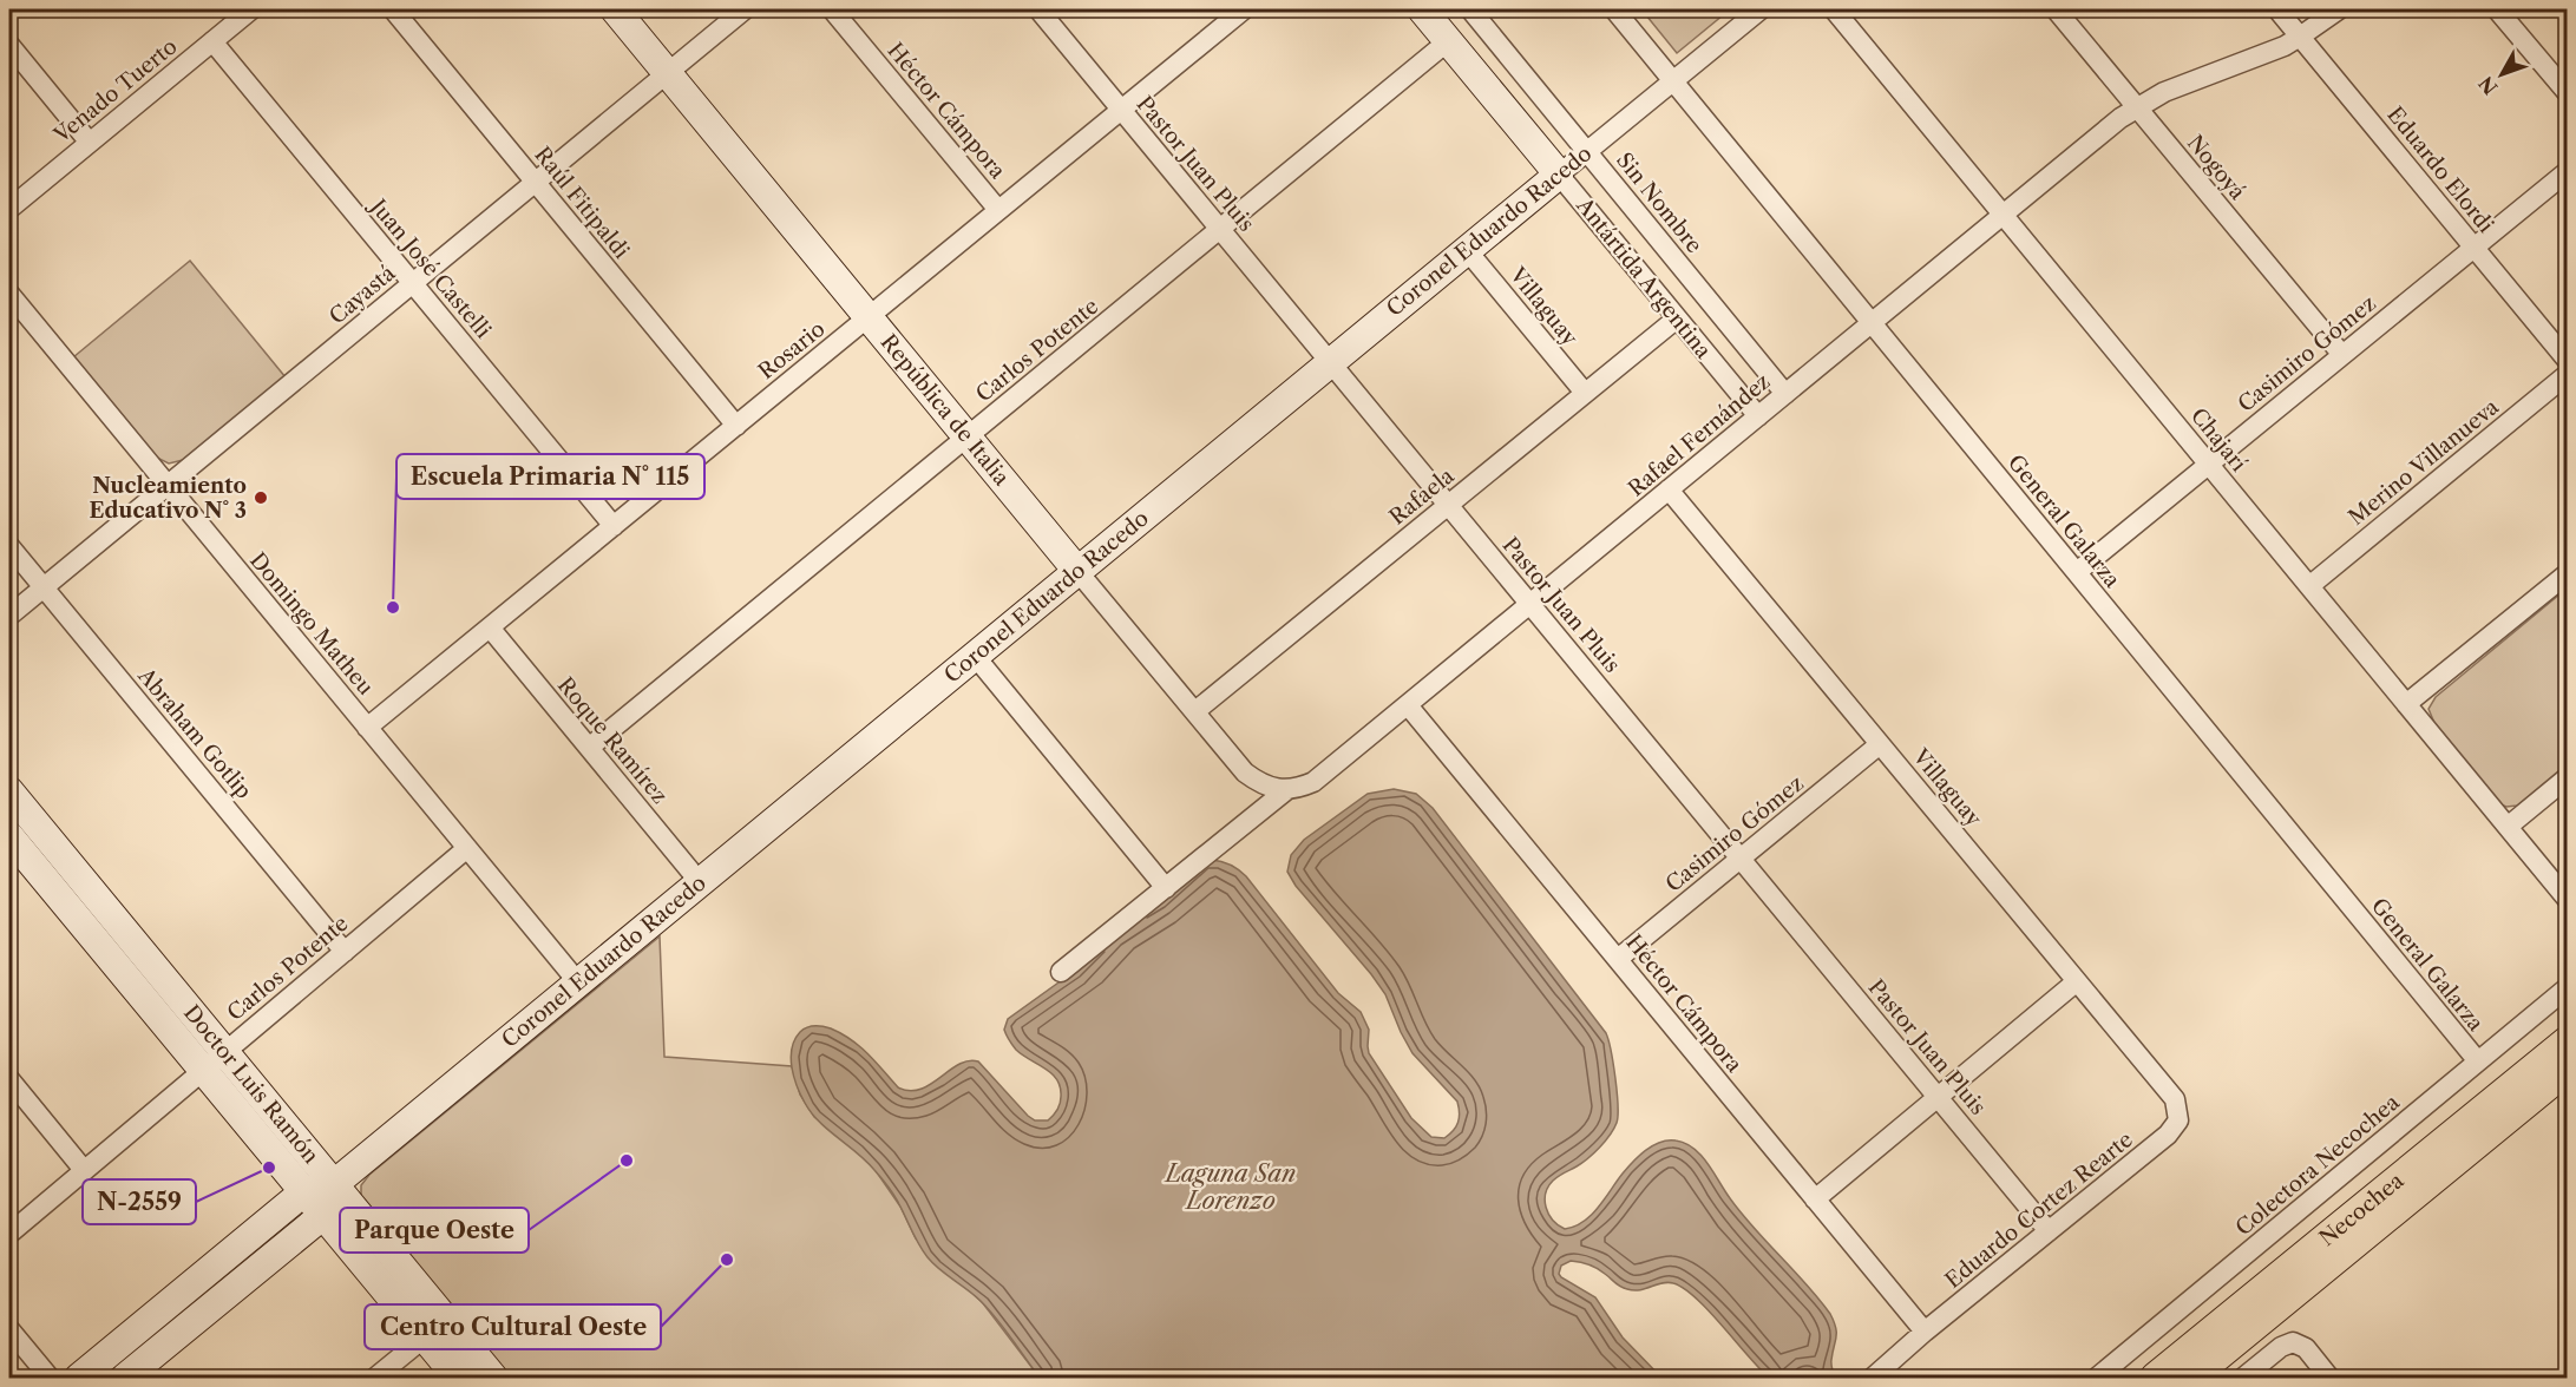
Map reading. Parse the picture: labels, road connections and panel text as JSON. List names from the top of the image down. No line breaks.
{"streets":{"main road":["Necochea"],"street":["Venado Tuerto","Héctor Cámpora","Pastor Juan Pluis","Nogoyá","Eduardo Elordi","Raúl Fitipaldi","Sin Nombre","Coronel Eduardo Racedo","Juan José Castelli","Antártida Argentina","Cayastá","Villaguay","Rosario","Carlos Potente","Casimiro Gómez","República de Italia","Rafael Fernández","Chajarí","Merino Villanueva","Rafaela","General Galarza","Domingo Matheu","Abraham Gotlip","Roque Ramírez","Doctor Luis Ramón","Colectora Necochea","Eduardo Cortez Rearte"]},"crossings":[["Venado Tuerto","Juan José Castelli"],["Héctor Cámpora","Rosario"],["Héctor Cámpora","Casimiro Gómez"],["Héctor Cámpora","Rafael Fernández"],["Héctor Cámpora","Eduardo Cortez Rearte"],["Pastor Juan Pluis","Coronel Eduardo Racedo"],["Pastor Juan Pluis","Rosario"],["Pastor Juan Pluis","Carlos Potente"],["Pastor Juan Pluis","Casimiro Gómez"],["Pastor Juan Pluis","Rafael Fernández"],["Pastor Juan Pluis","Rafaela"],["Pastor Juan Pluis","Eduardo Cortez Rearte"],["Nogoyá","Casimiro Gómez"],["Nogoyá","Rafael Fernández"],["Eduardo Elordi","Casimiro Gómez"],["Eduardo Elordi","Rafael Fernández"],["Raúl Fitipaldi","Cayastá"],["Raúl Fitipaldi","Rosario"],["Sin Nombre","Coronel Eduardo Racedo"],["Sin Nombre","Rafael Fernández"],["Coronel Eduardo Racedo","Antártida Argentina"],["Coronel Eduardo Racedo","Villaguay"],["Coronel Eduardo Racedo","República de Italia"],["Coronel Eduardo Racedo","General Galarza"],["Coronel Eduardo Racedo","Domingo Matheu"],["Coronel Eduardo Racedo","Roque Ramírez"],["Coronel Eduardo Racedo","Doctor Luis Ramón"],["Juan José Castelli","Cayastá"],["Juan José Castelli","Rosario"],["Antártida Argentina","Carlos Potente"],["Antártida Argentina","Rafael Fernández"],["Antártida Argentina","Rafaela"],["Cayastá","República de Italia"],["Cayastá","Domingo Matheu"],["Cayastá","Abraham Gotlip"],["Villaguay","Casimiro Gómez"],["Villaguay","Rafael Fernández"],["Villaguay","Rafaela"],["Villaguay","Eduardo Cortez Rearte"],["Rosario","República de Italia"],["Rosario","Domingo Matheu"],["Rosario","Roque Ramírez"],["Carlos Potente","República de Italia"],["Carlos Potente","Domingo Matheu"],["Carlos Potente","Abraham Gotlip"],["Carlos Potente","Roque Ramírez"],["Carlos Potente","Doctor Luis Ramón"],["Casimiro Gómez","Chajarí"],["Casimiro Gómez","General Galarza"],["República de Italia","Rafael Fernández"],["República de Italia","Rafaela"],["Rafael Fernández","Chajarí"],["Rafael Fernández","General Galarza"],["Chajarí","Merino Villanueva"],["General Galarza","Colectora Necochea"]],"water":["Laguna San Lorenzo"],"places":["Nucleamiento Educativo N° 3","Escuela Primaria N° 115","Parque Oeste","N-2559","Centro Cultural Oeste"],"north":"bottom left"}
